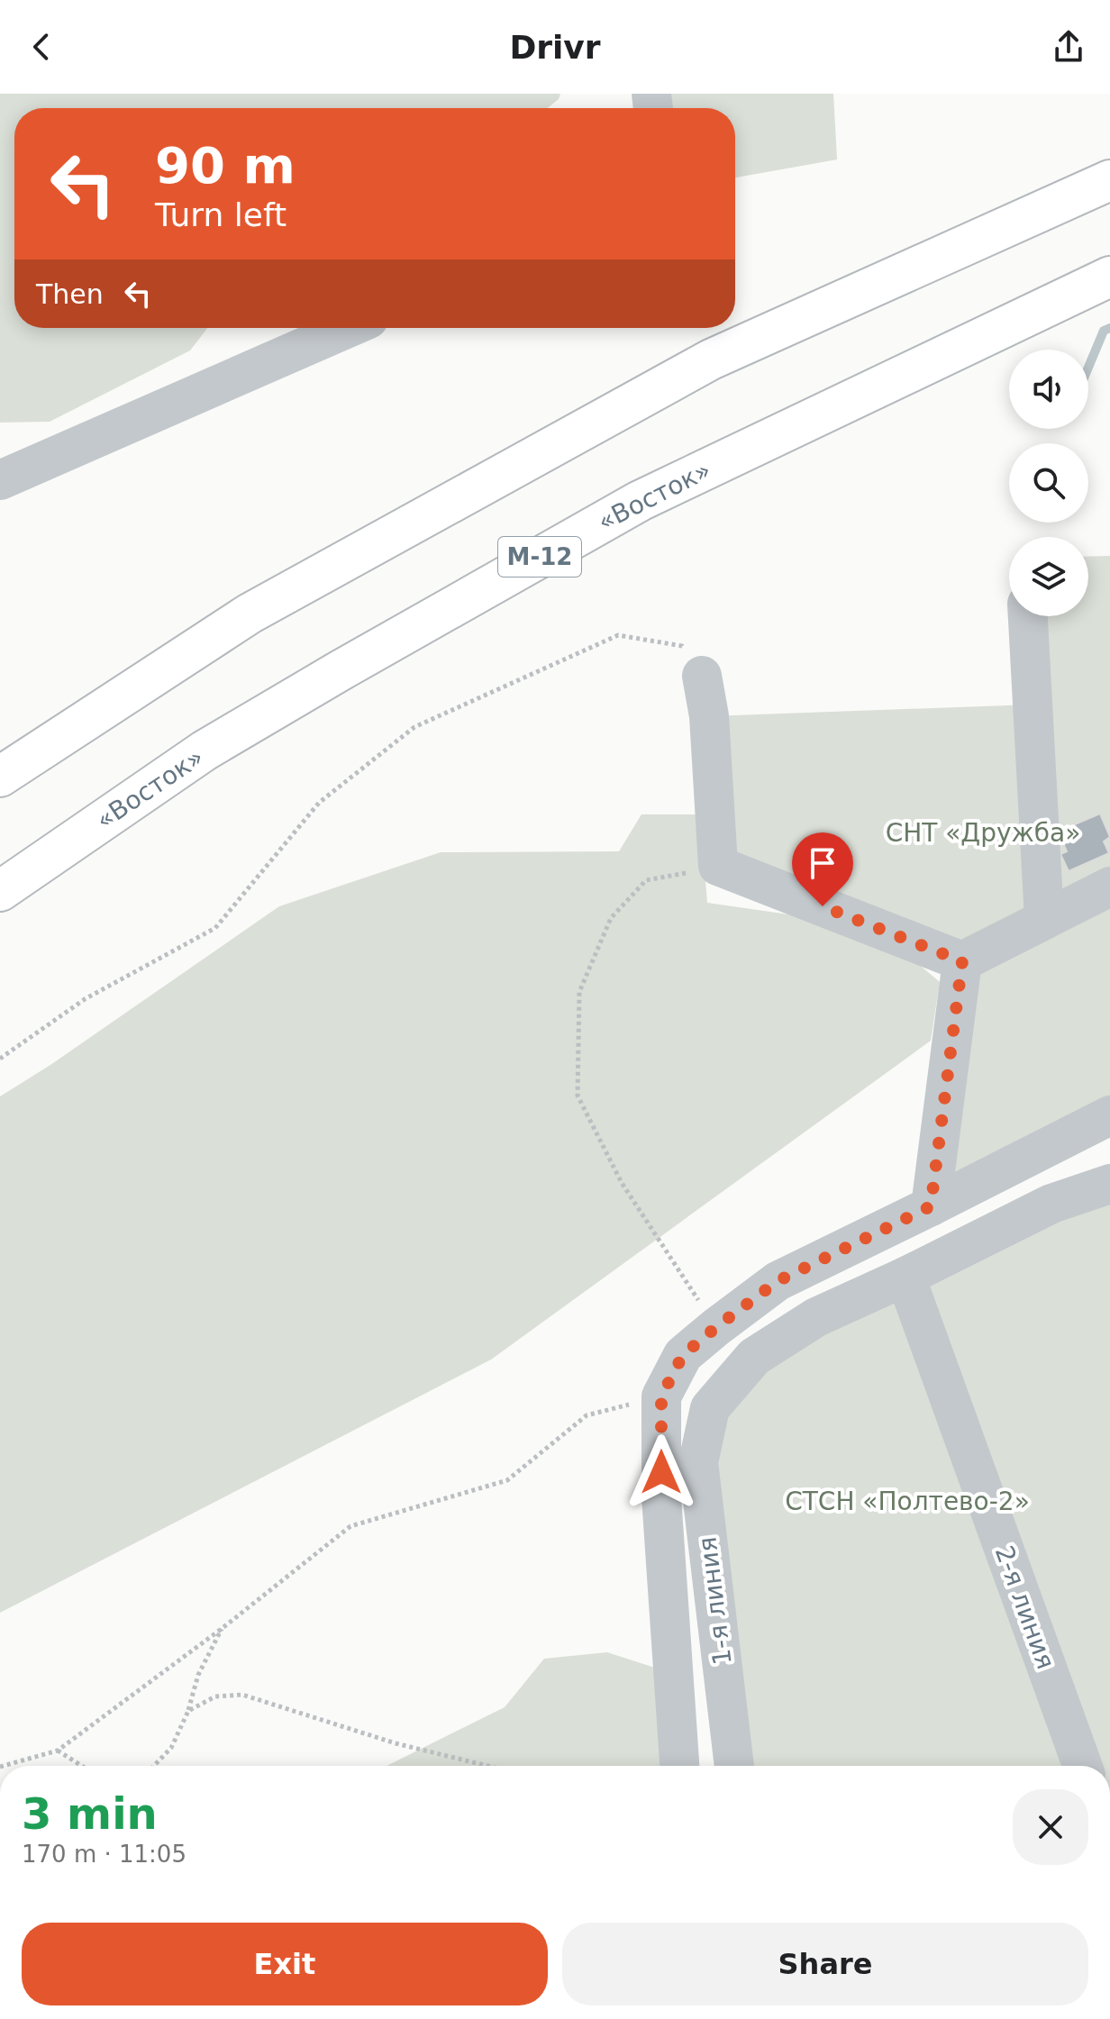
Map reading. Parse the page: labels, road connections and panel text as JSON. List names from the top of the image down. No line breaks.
{"streets":{"highway":["«Восток»","М-12"],"street":["1-я линия","2-я линия"]},"crossings":[["1-я линия","2-я линия"]],"parks":["СНТ «Дружба»","СТСН «Полтево-2»"],"page":{"header":"Drivr","turn":["90 m","Turn left"],"then":"Then","heading":["3 min","170 m · 11:05"],"buttons":["Exit","Share"]}}
